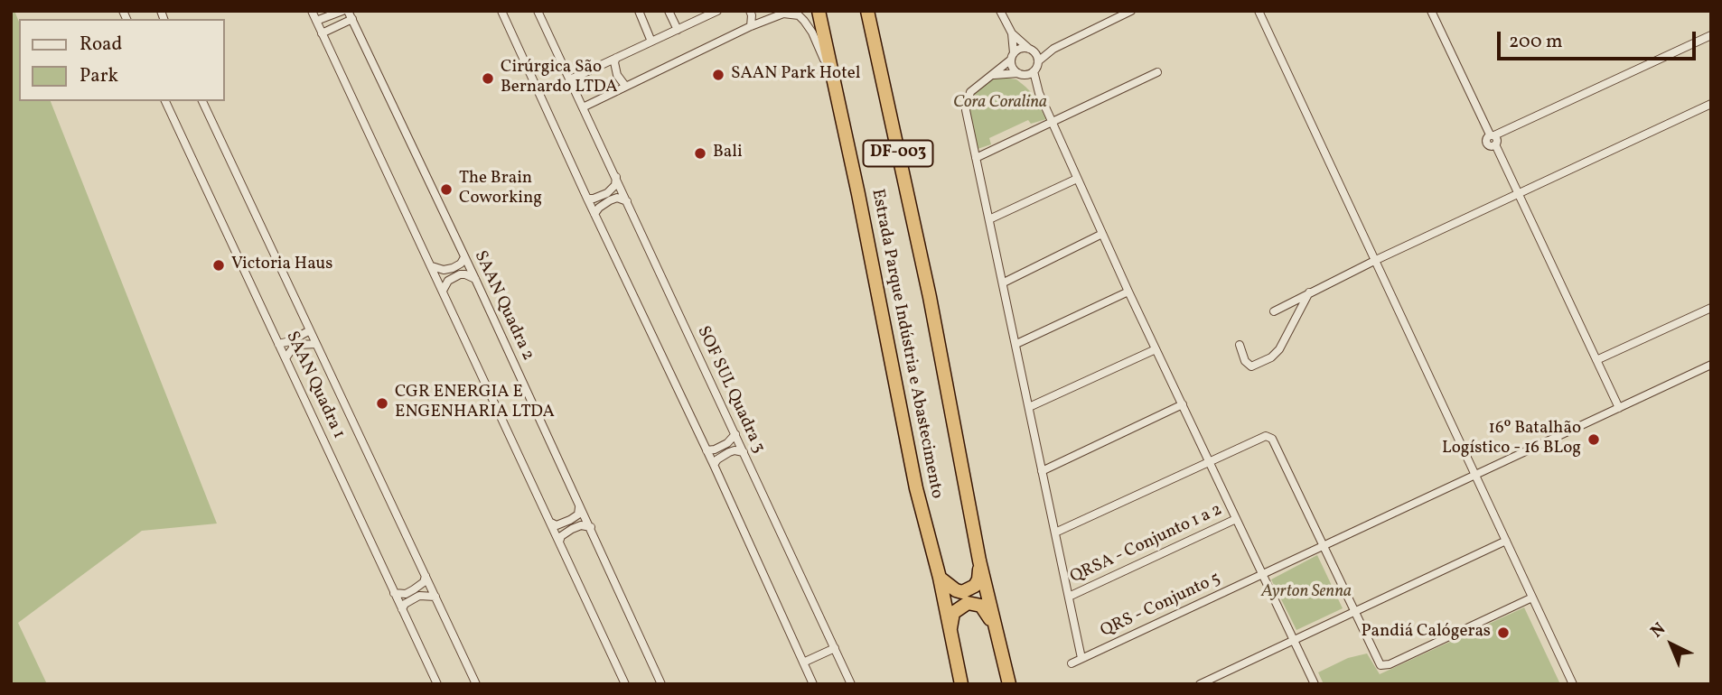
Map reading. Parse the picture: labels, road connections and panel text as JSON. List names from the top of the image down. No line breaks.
{"streets":{"highway":["DF-003","Estrada Parque Indústria e Abastecimento"],"street":["SAAN Quadra 2","SAAN Quadra 1","SOF SUL Quadra 3","QRSA - Conjunto 1 a 2","QRS - Conjunto 5"]},"parks":["Cora Coralina","Ayrton Senna"],"places":["SAAN Park Hotel","Cirúrgica São Bernardo LTDA","Bali","The Brain Coworking","Victoria Haus","CGR ENERGIA E ENGENHARIA LTDA","16º Batalhão Logístico - 16 BLog","Pandiá Calógeras"],"legend":["Road","Park"],"scale_bar":"200 m","north":"top left"}
